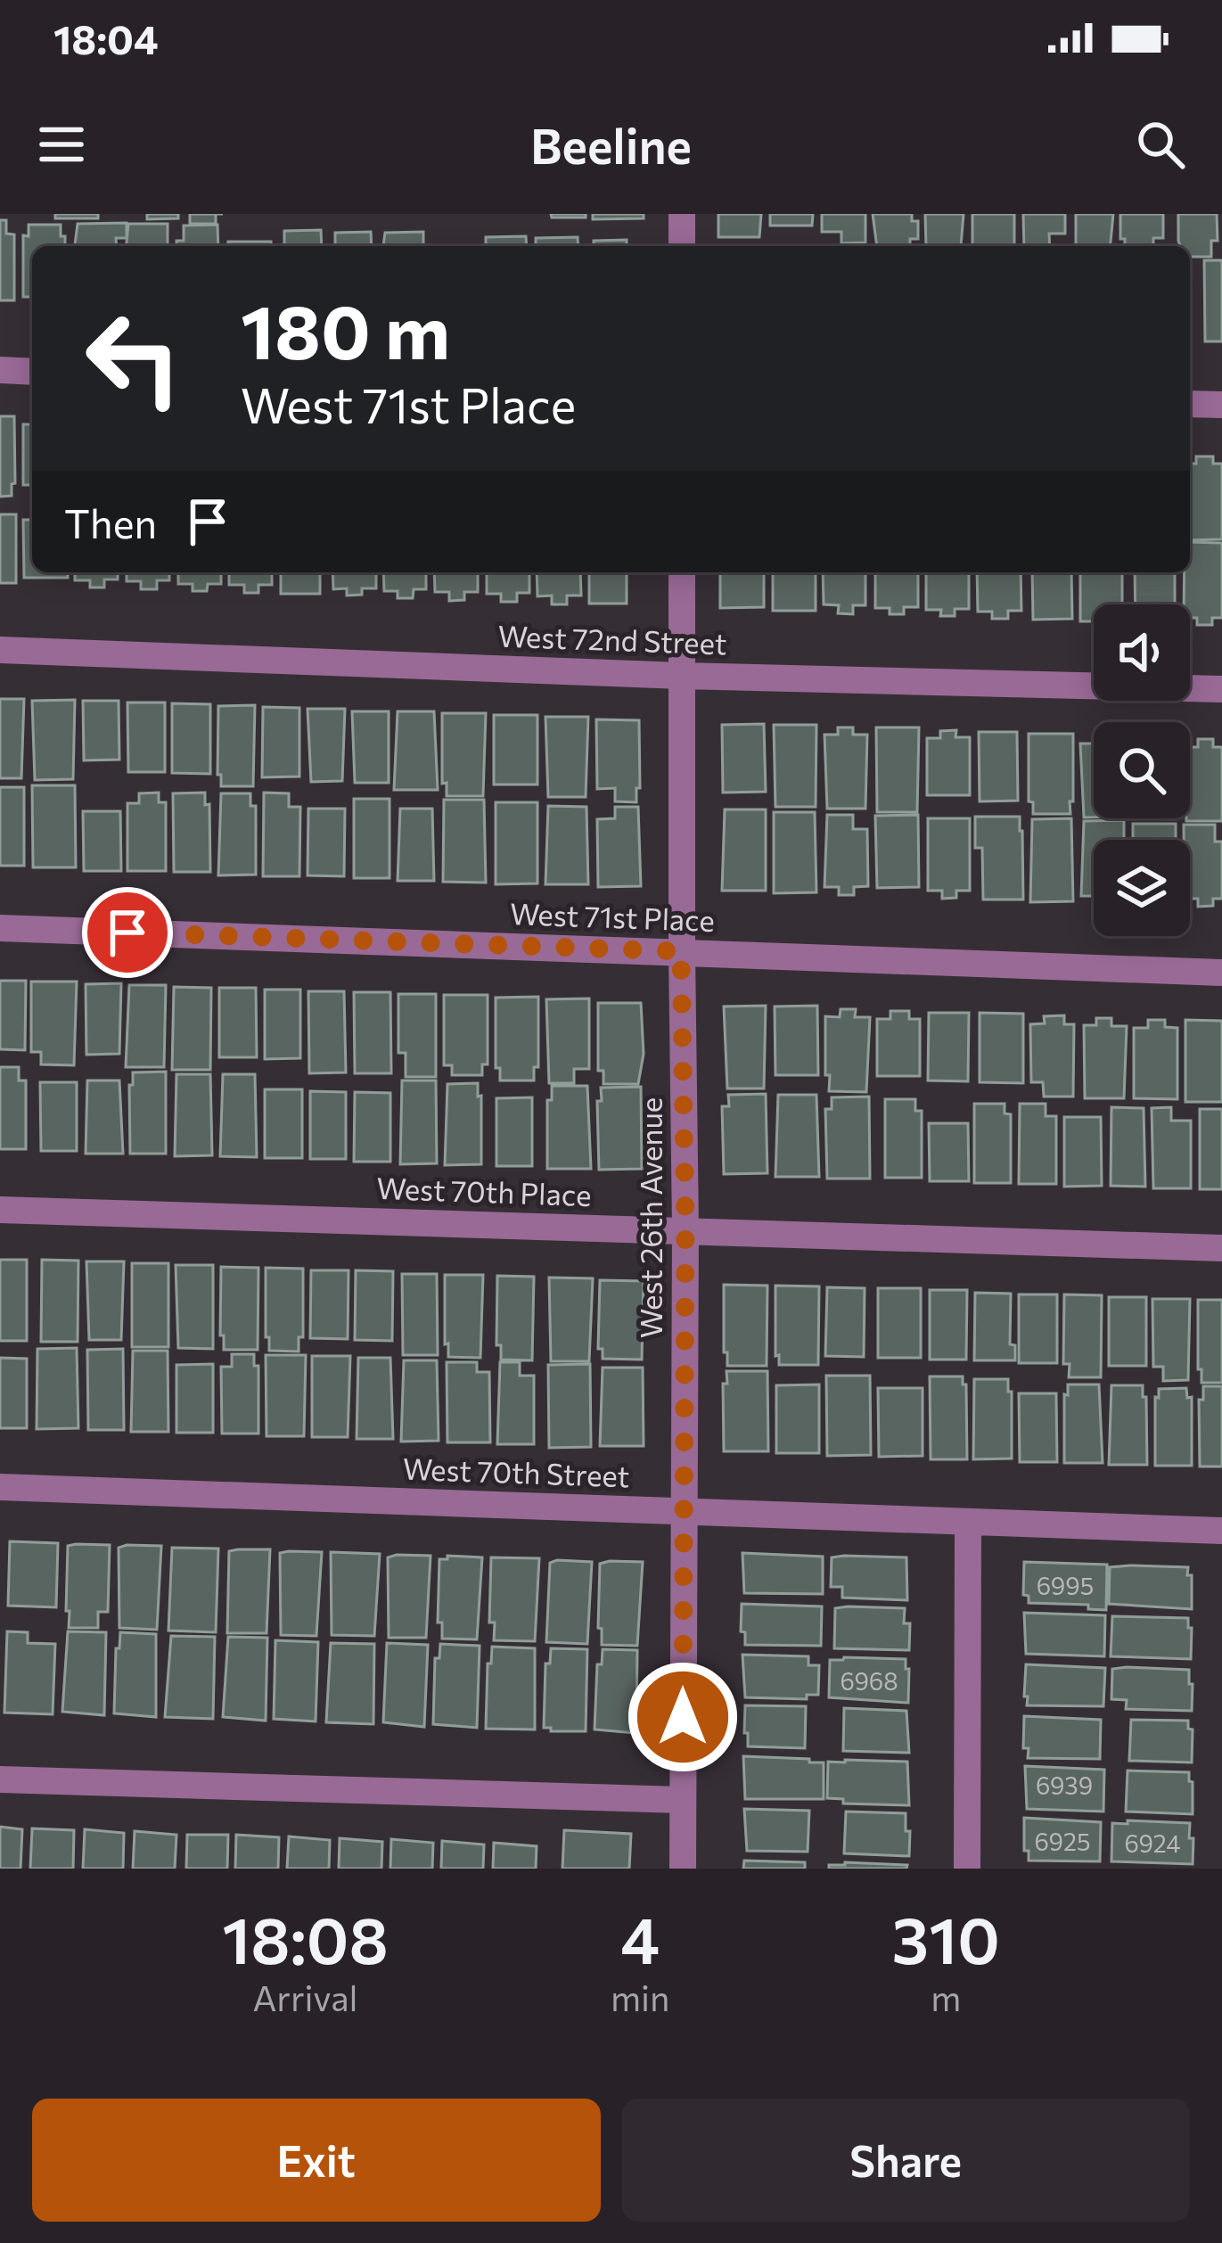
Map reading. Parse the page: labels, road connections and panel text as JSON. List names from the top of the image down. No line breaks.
{"streets":{"street":["West 72nd Street","West 71st Place","West 70th Place","West 26th Avenue","West 70th Street"]},"crossings":[["West 72nd Street","West 26th Avenue"],["West 71st Place","West 26th Avenue"],["West 70th Place","West 26th Avenue"],["West 26th Avenue","West 70th Street"]],"house_numbers":["6995","6968","6939","6925","6924"],"page":{"status":"18:04","header":"Beeline","turn":["180 m","West 71st Place"],"then":"Then","eta":["18:08","Arrival","4","min","310","m"],"buttons":["Exit","Share"]}}
